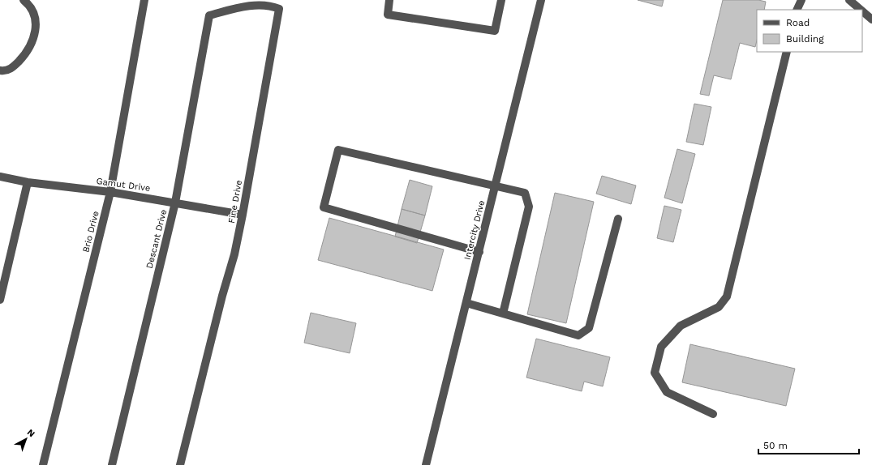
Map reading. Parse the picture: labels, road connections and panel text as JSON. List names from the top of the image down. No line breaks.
{"streets":{"street":["Gamut Drive","Fine Drive","Intercity Drive","Brio Drive","Descant Drive"]},"crossings":[["Gamut Drive","Fine Drive"],["Gamut Drive","Brio Drive"],["Gamut Drive","Descant Drive"],["Fine Drive","Descant Drive"]],"legend":["Road","Building"],"scale_bar":"50 m","north":"top right"}
